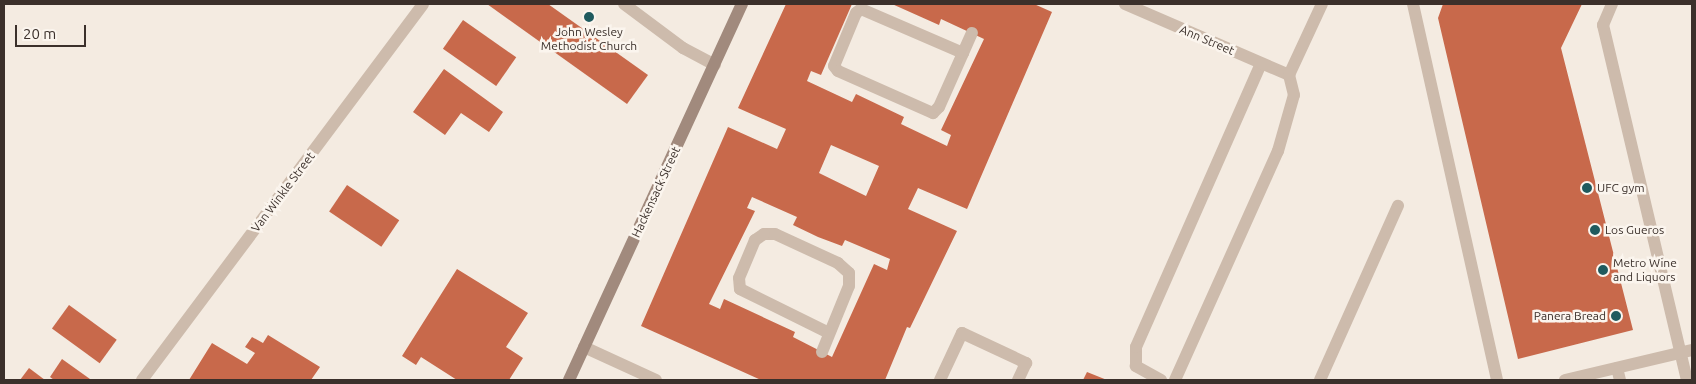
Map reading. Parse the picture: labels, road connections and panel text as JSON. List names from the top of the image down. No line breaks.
{"streets":{"main road":["Hackensack Street"],"street":["Ann Street","Van Winkle Street"]},"places":["John Wesley Methodist Church","UFC gym","Los Gueros","Metro Wine and Liquors","Panera Bread"],"scale_bar":"20 m"}
